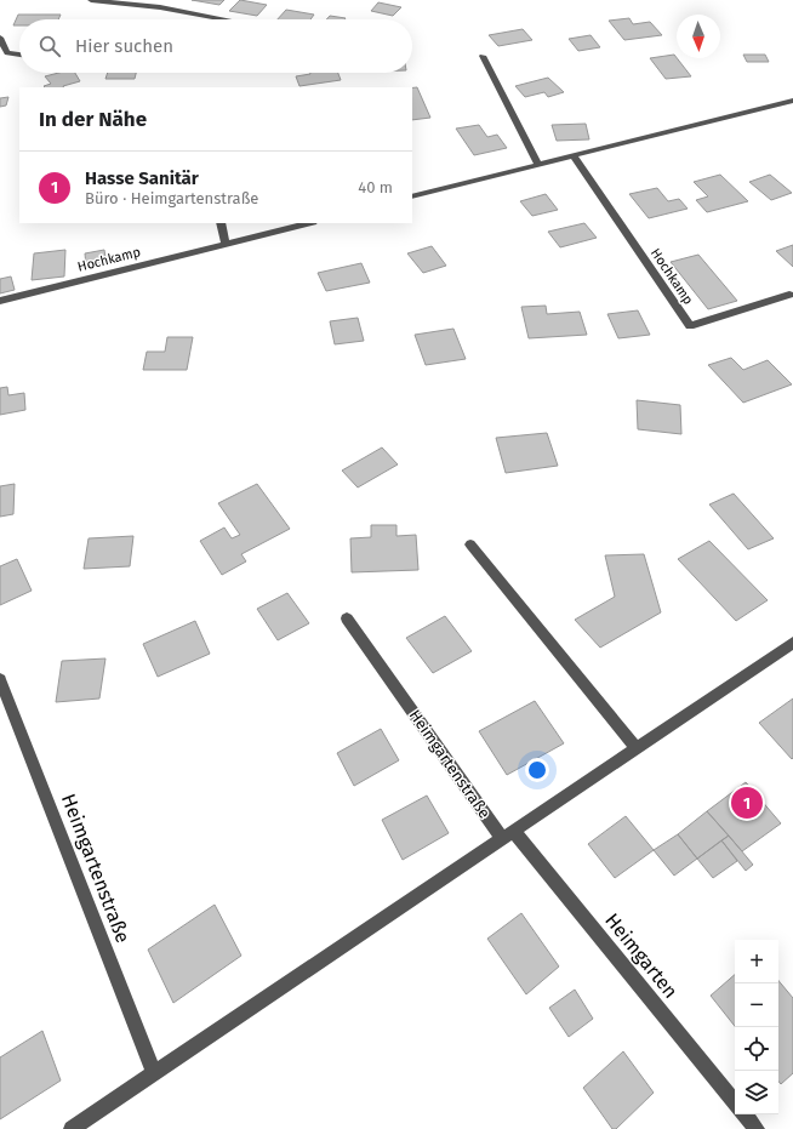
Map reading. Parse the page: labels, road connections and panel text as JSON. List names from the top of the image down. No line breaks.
{"streets":{"street":["Hochkamp","Heimgartenstraße","Heimgarten"]},"crossings":[["Heimgartenstraße","Heimgarten"]],"north":"bottom","page":{"search":"Hier suchen","heading":"In der Nähe","list":[{"mark":"1","name":"Hasse Sanitär","note":"Büro · Heimgartenstraße","value":"40 m"}],"pins":"1","map_buttons":["+","−"]}}
